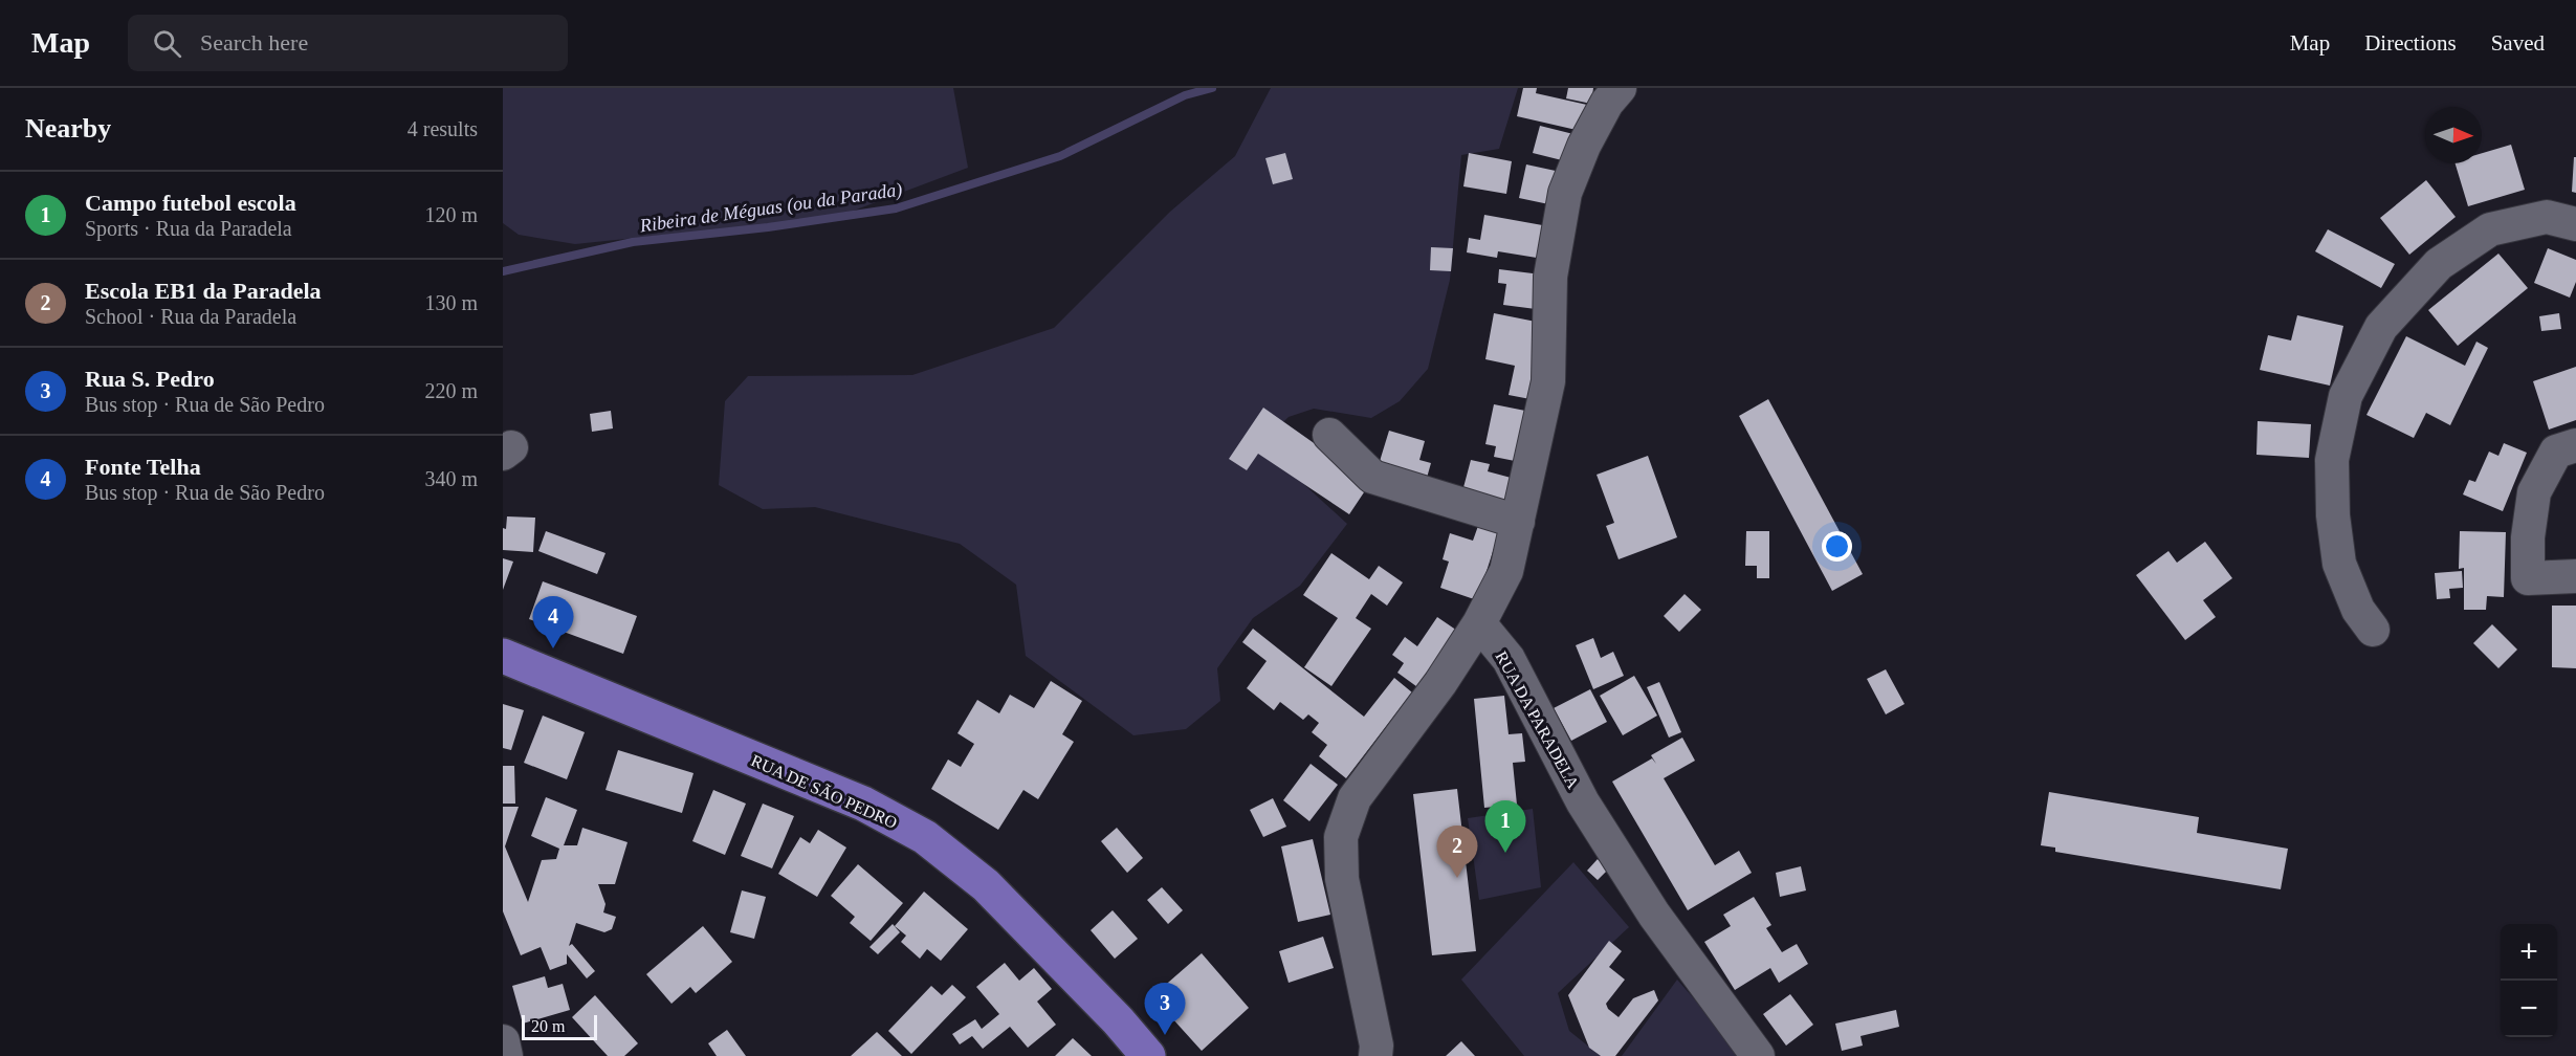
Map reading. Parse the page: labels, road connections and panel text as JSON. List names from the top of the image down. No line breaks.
{"streets":{"main road":["RUA DE SÃO PEDRO"],"street":["RUA DA PARADELA"]},"water":["Ribeira de Méguas (ou da Parada)"],"scale_bar":"20 m","north":"right","page":{"header":"Map","search":"Search here","nav":["Map","Directions","Saved"],"heading":["Nearby","4 results"],"list":[{"mark":"1","name":"Campo futebol escola","note":"Sports · Rua da Paradela","value":"120 m"},{"mark":"2","name":"Escola EB1 da Paradela","note":"School · Rua da Paradela","value":"130 m"},{"mark":"3","name":"Rua S. Pedro","note":"Bus stop · Rua de São Pedro","value":"220 m"},{"mark":"4","name":"Fonte Telha","note":"Bus stop · Rua de São Pedro","value":"340 m"}],"pins":["4","1","2","3"],"map_buttons":["+","−"],"scale":"20 m"}}
